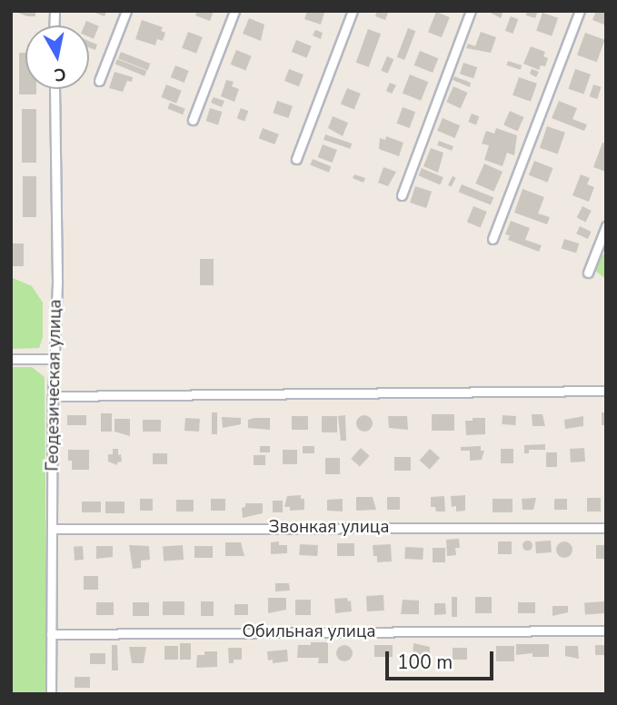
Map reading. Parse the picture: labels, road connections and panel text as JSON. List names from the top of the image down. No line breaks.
{"streets":{"street":["Геодезическая улица","Звонкая улица","Обильная улица"]},"crossings":[["Геодезическая улица","Звонкая улица"],["Геодезическая улица","Обильная улица"]],"scale_bar":"100 m","north":"bottom"}
